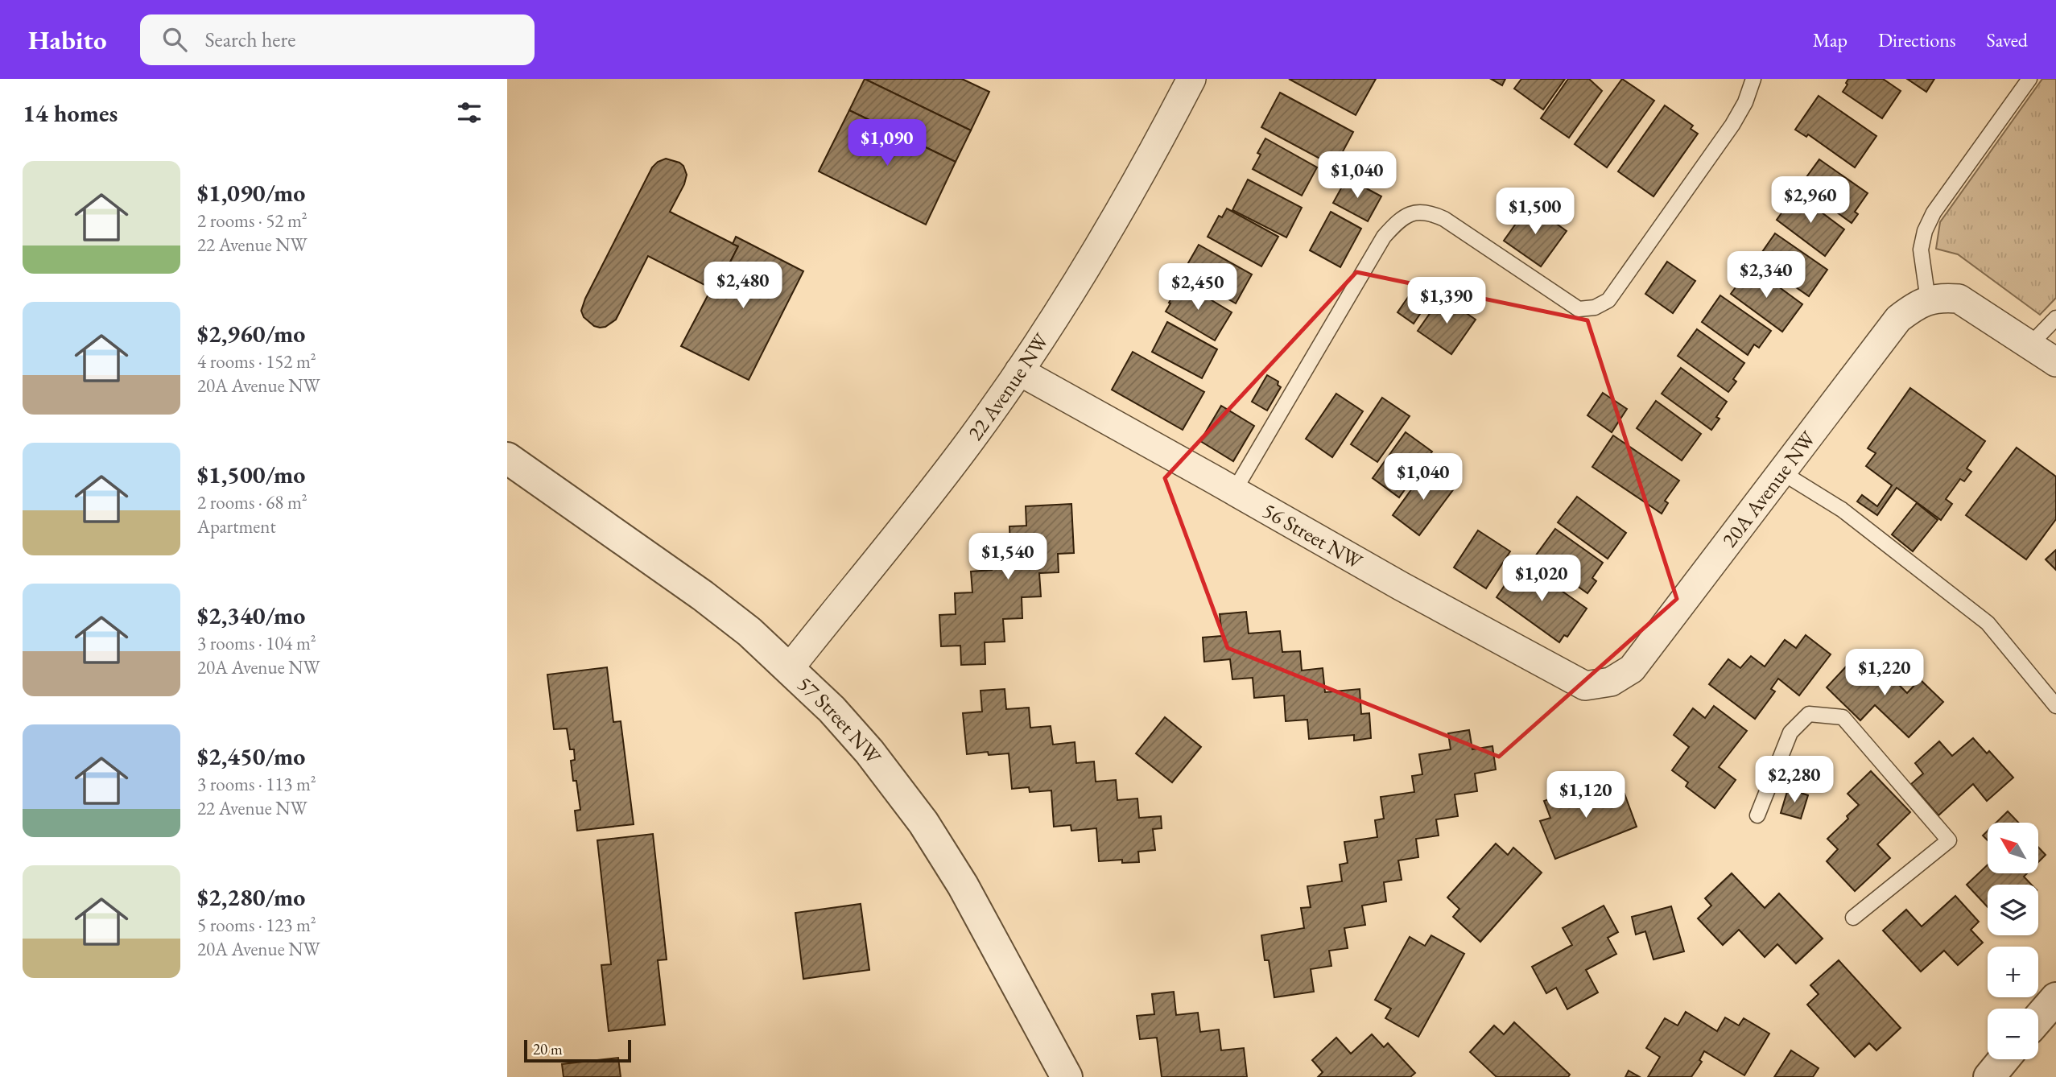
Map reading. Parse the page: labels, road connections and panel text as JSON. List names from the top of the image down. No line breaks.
{"streets":{"street":["22 Avenue NW","20A Avenue NW","56 Street NW","57 Street NW"]},"crossings":[["22 Avenue NW","56 Street NW"],["22 Avenue NW","57 Street NW"],["20A Avenue NW","56 Street NW"]],"scale_bar":"20 m","north":"top left","page":{"header":"Habito","search":"Search here","nav":["Map","Directions","Saved"],"heading":"14 homes","price":["$1,090","$1,040","$2,960","$1,500","$2,340","$2,480","$2,450","$1,390","$1,040","$1,540","$1,020","$1,220","$2,280","$1,120"],"list":[{"name":"$1,090/mo","note":"2 rooms · 52 m² · 22 Avenue NW"},{"name":"$2,960/mo","note":"4 rooms · 152 m² · 20A Avenue NW"},{"name":"$1,500/mo","note":"2 rooms · 68 m² · Apartment"},{"name":"$2,340/mo","note":"3 rooms · 104 m² · 20A Avenue NW"},{"name":"$2,450/mo","note":"3 rooms · 113 m² · 22 Avenue NW"},{"name":"$2,280/mo","note":"5 rooms · 123 m² · 20A Avenue NW"}],"map_buttons":["+","−"],"scale":"20 m"}}
